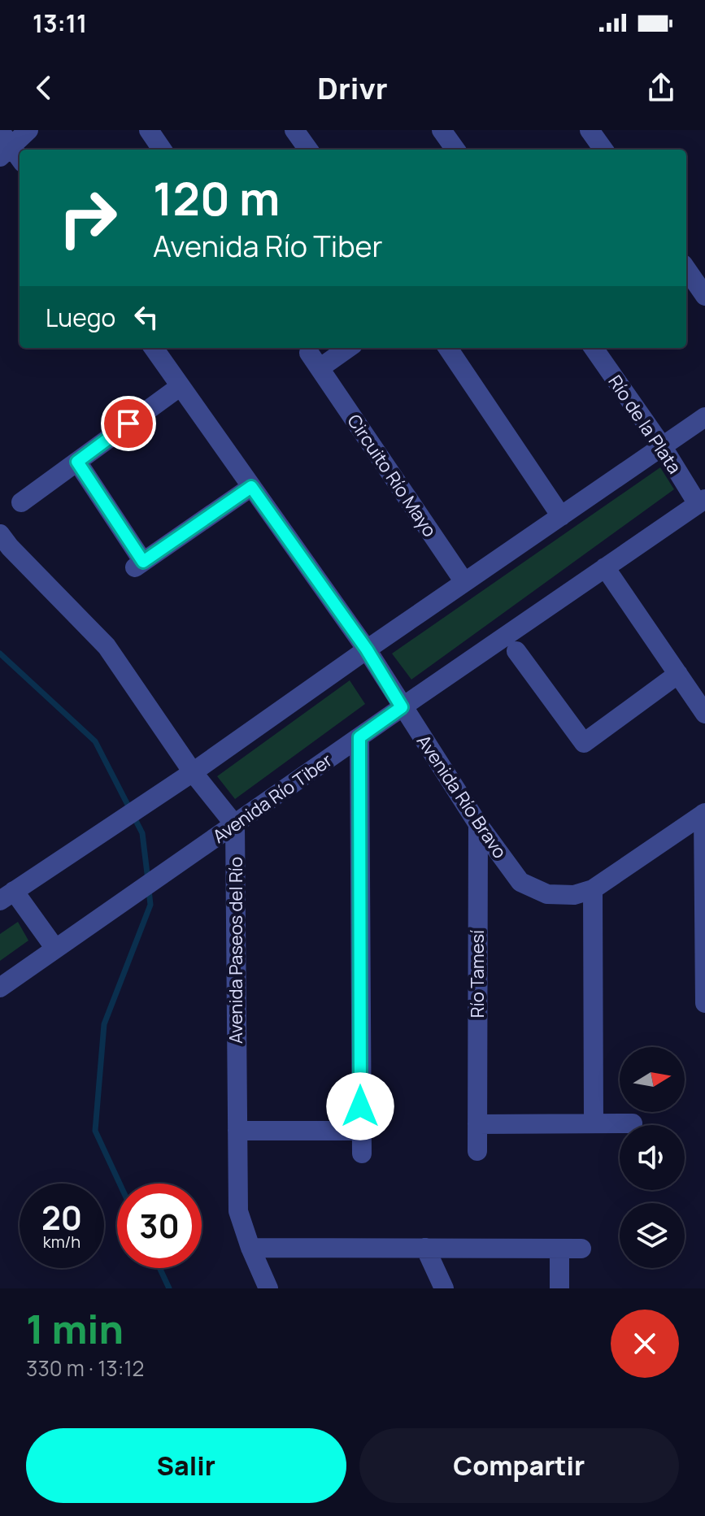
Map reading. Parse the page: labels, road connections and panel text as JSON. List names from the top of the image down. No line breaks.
{"streets":{"street":["Río de la Plata","Circuito Río Mayo","Avenida Río Bravo","Avenida Río Tiber","Avenida Paseos del Río","Río Tamesí"]},"crossings":[["Río de la Plata","Avenida Río Tiber"],["Avenida Río Bravo","Avenida Río Tiber"],["Avenida Río Bravo","Río Tamesí"],["Avenida Río Tiber","Avenida Paseos del Río"]],"north":"right","page":{"status":"13:11","header":"Drivr","turn":["120 m","Avenida Río Tiber"],"then":"Luego","speed":"20 km/h","limit":"30","heading":["1 min","330 m · 13:12"],"buttons":["Salir","Compartir"]}}
